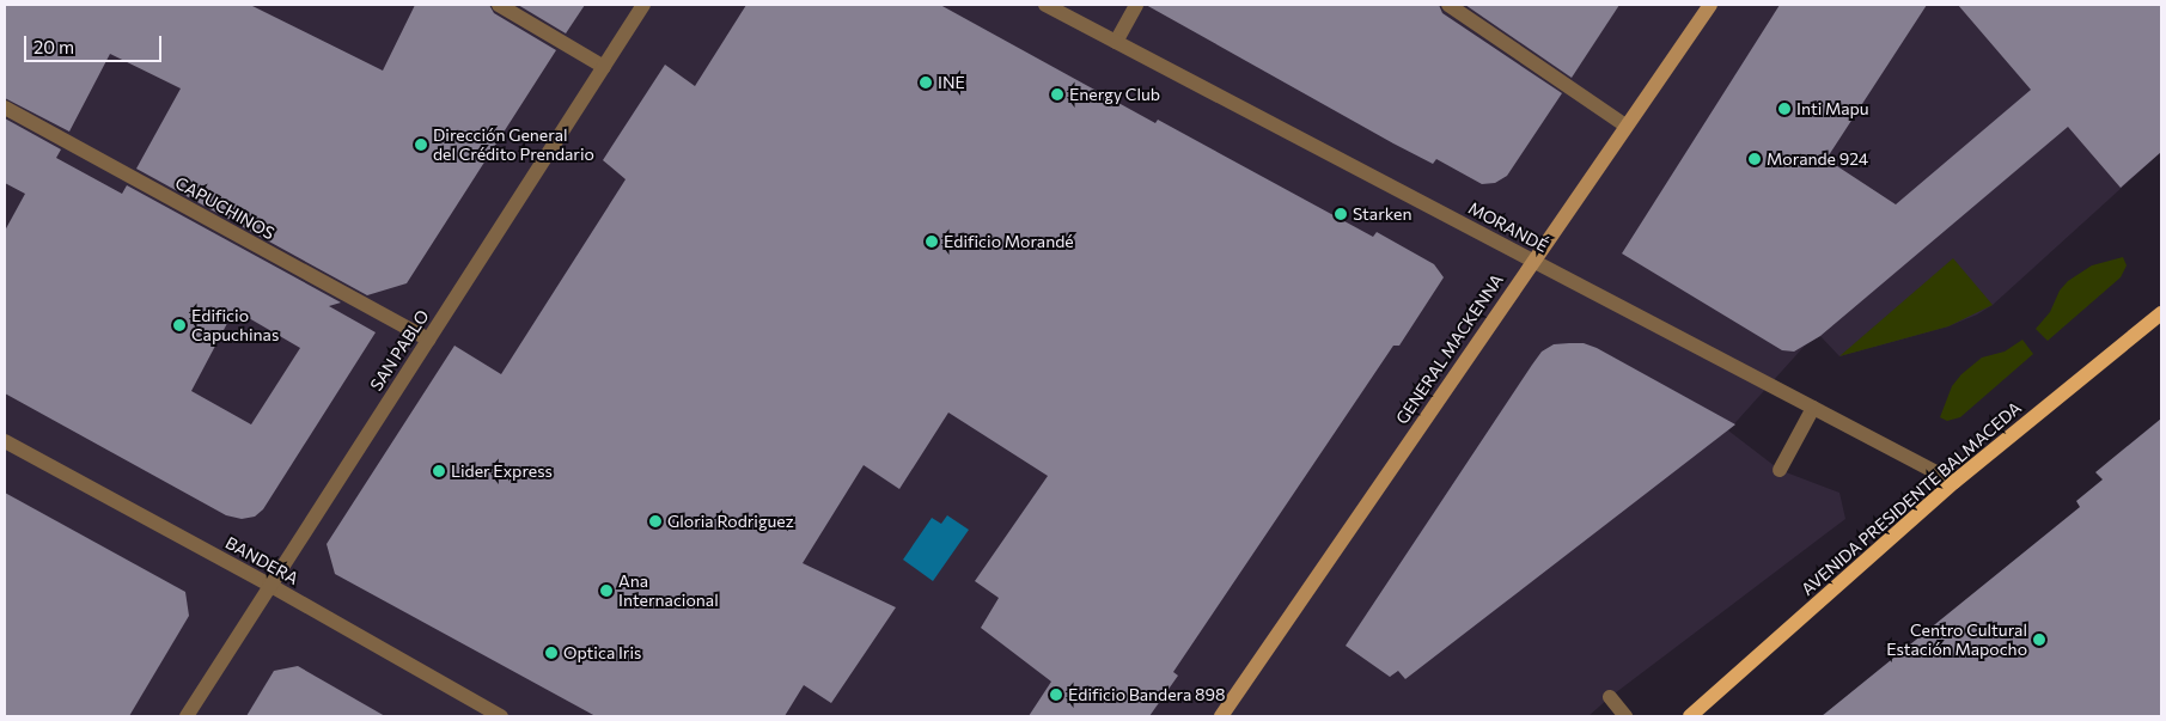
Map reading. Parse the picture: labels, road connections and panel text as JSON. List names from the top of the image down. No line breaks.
{"streets":{"main road":["GENERAL MACKENNA","AVENIDA PRESIDENTE BALMACEDA"],"street":["CAPUCHINOS","MORANDÉ","SAN PABLO","BANDERA"]},"crossings":[["CAPUCHINOS","SAN PABLO"],["MORANDÉ","GENERAL MACKENNA"],["MORANDÉ","AVENIDA PRESIDENTE BALMACEDA"],["SAN PABLO","BANDERA"]],"places":["INE","Energy Club","Inti Mapu","Dirección General del Crédito Prendario","Morande 924","Starken","Edificio Morandé","Edificio Capuchinas","Lider Express","Gloria Rodriguez","Ana Internacional","Centro Cultural Estación Mapocho","Optica Iris","Edificio Bandera 898"],"scale_bar":"20 m"}
